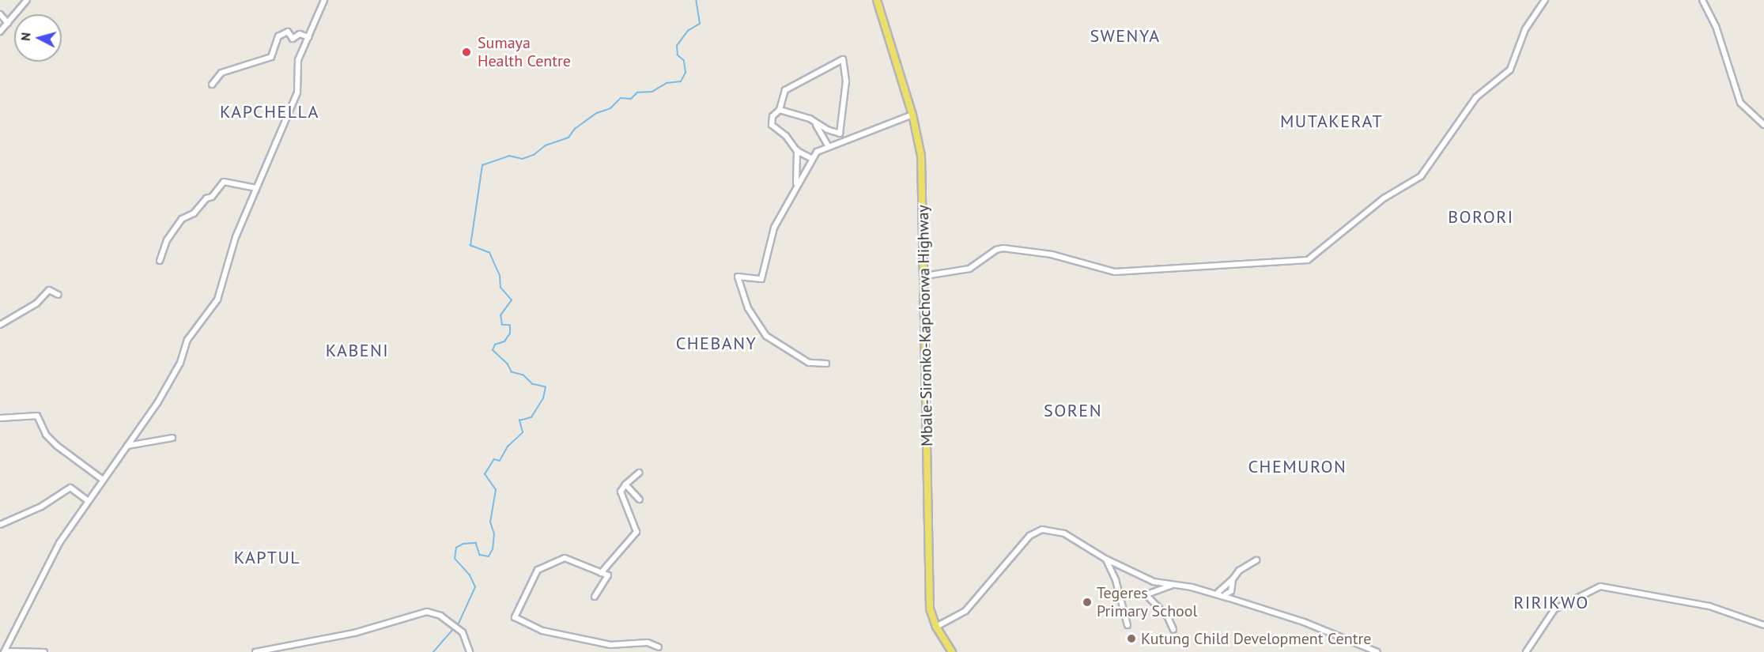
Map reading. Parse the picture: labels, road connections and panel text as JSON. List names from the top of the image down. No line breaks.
{"streets":{"main road":["Mbale-Sironko-Kapchorwa Highway"]},"districts":["SWENYA","KAPCHELLA","MUTAKERAT","BORORI","CHEBANY","KABENI","SOREN","CHEMURON","KAPTUL","RIRIKWO"],"places":["Sumaya Health Centre","Tegeres Primary School","Kutung Child Development Centre"],"north":"left"}
